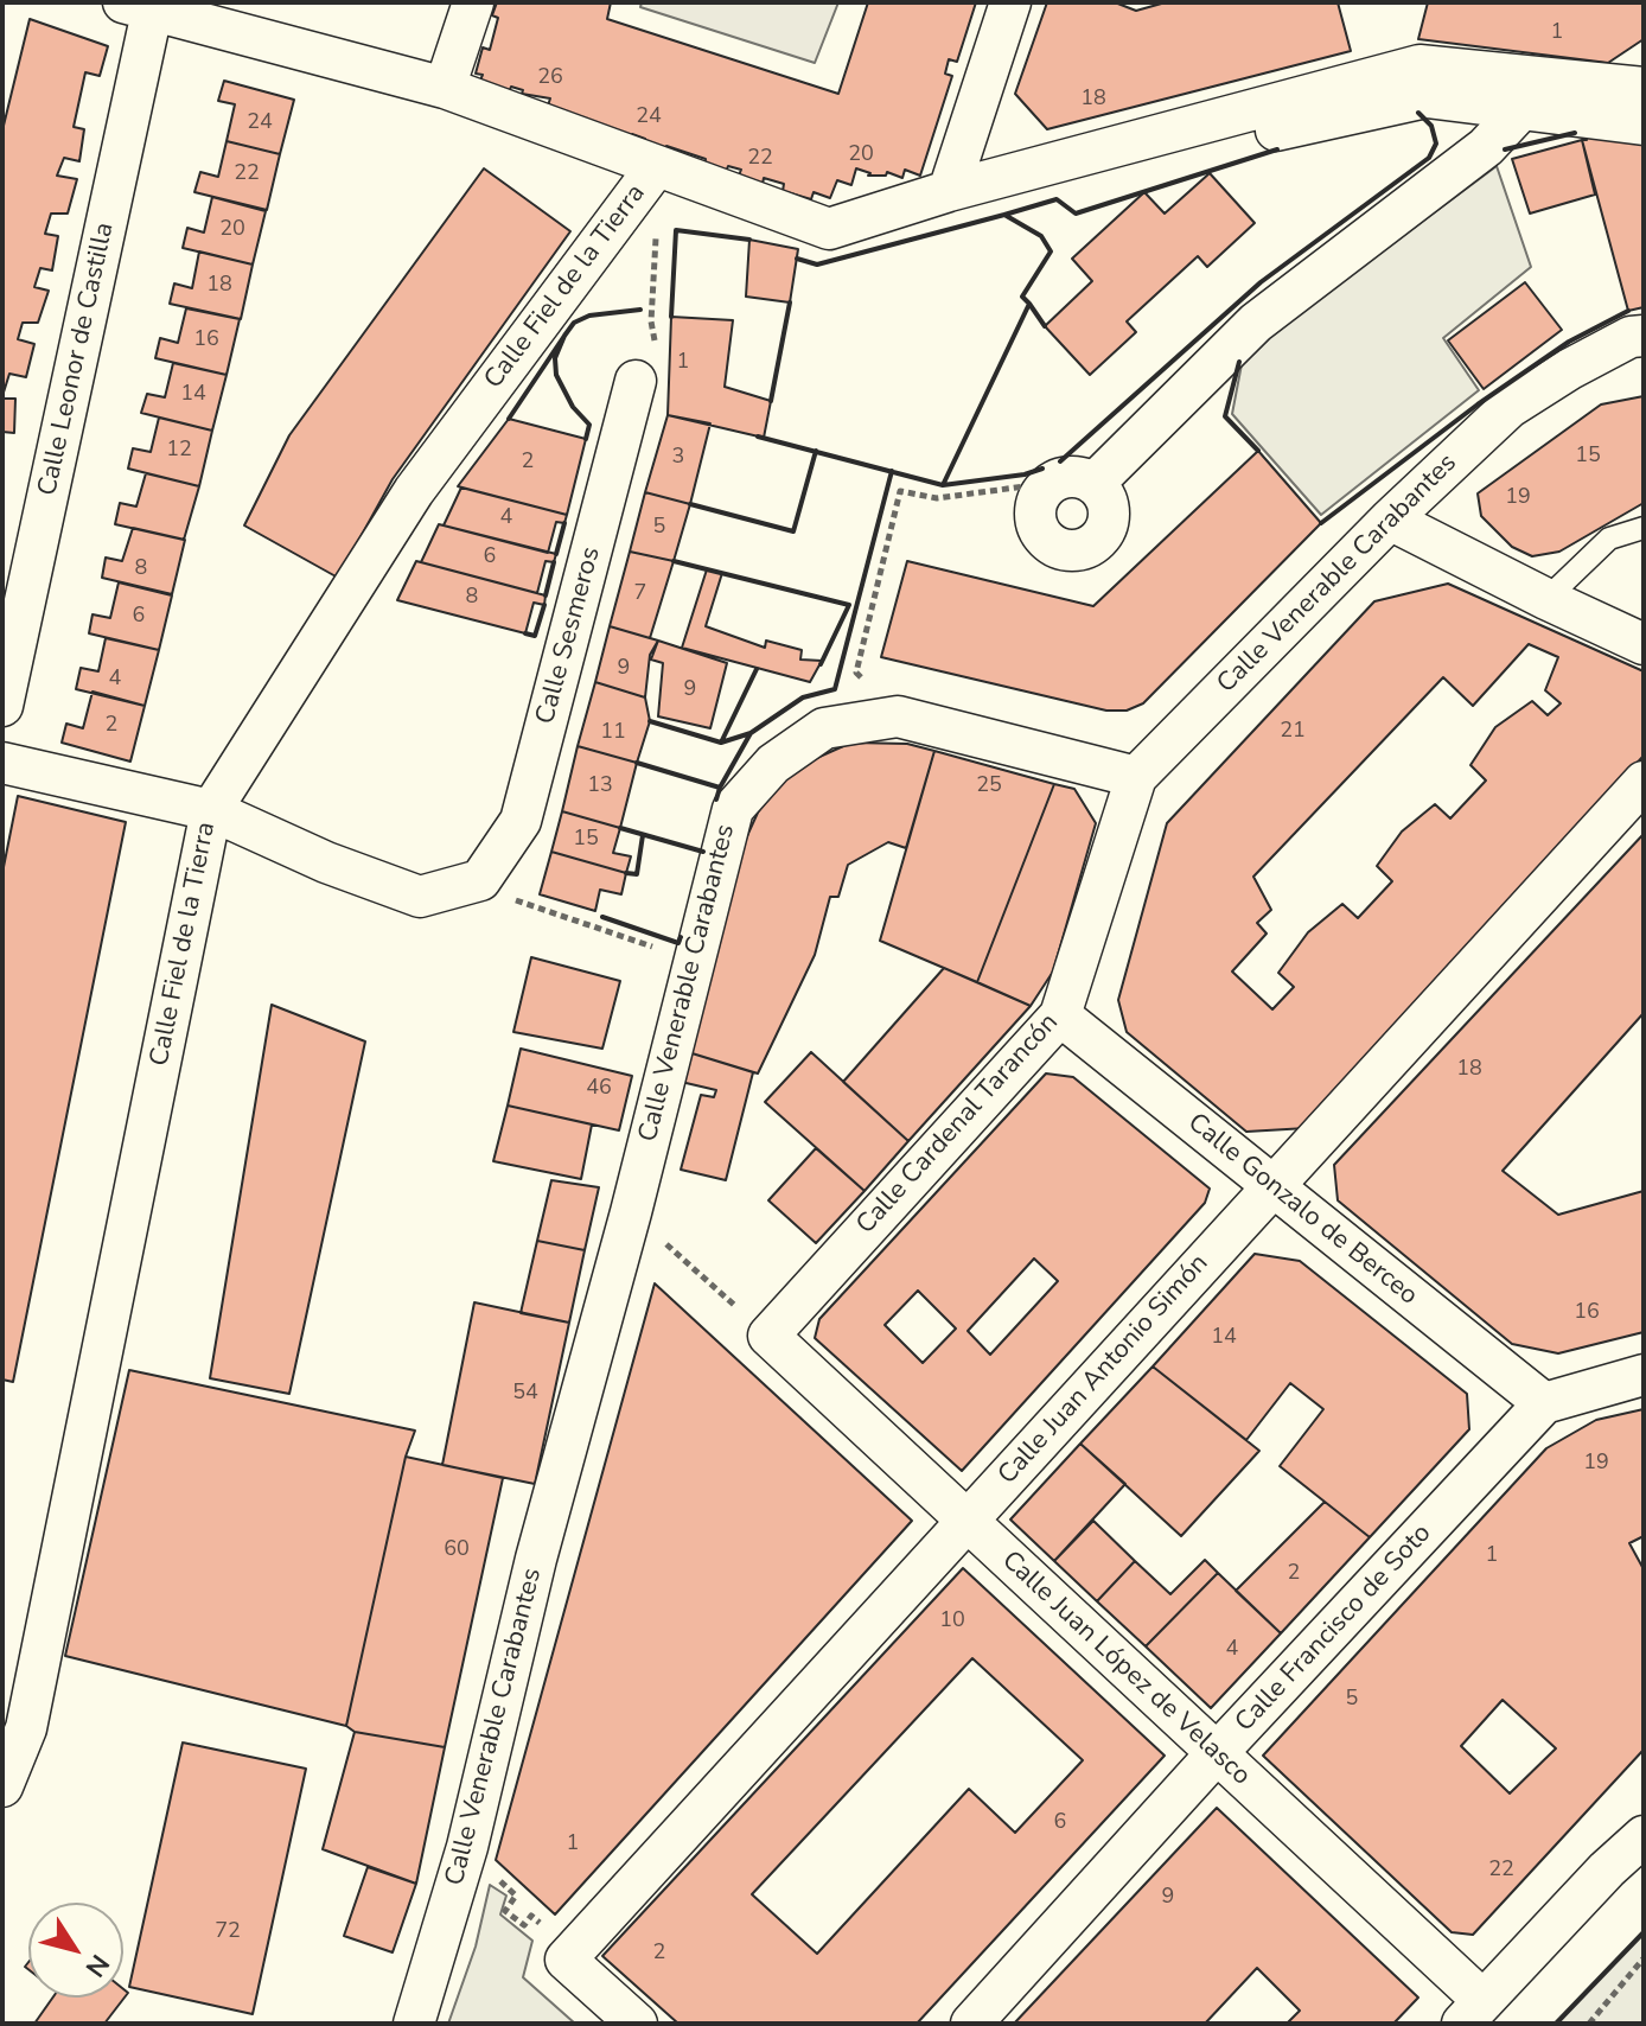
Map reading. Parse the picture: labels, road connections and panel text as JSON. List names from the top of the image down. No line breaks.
{"streets":{"street":["Calle Fiel de la Tierra","Calle Leonor de Castilla","Calle Venerable Carabantes","Calle Sesmeros","Calle Cardenal Tarancón","Calle Gonzalo de Berceo","Calle Juan Antonio Simón","Calle Francisco de Soto","Calle Juan López de Velasco"]},"crossings":[["Calle Fiel de la Tierra","Calle Sesmeros"],["Calle Venerable Carabantes","Calle Cardenal Tarancón"],["Calle Cardenal Tarancón","Calle Gonzalo de Berceo"],["Calle Cardenal Tarancón","Calle Juan López de Velasco"],["Calle Gonzalo de Berceo","Calle Juan Antonio Simón"],["Calle Gonzalo de Berceo","Calle Francisco de Soto"],["Calle Juan Antonio Simón","Calle Juan López de Velasco"],["Calle Francisco de Soto","Calle Juan López de Velasco"]],"house_numbers":["1","26","18","24","24","20","22","22","20","18","16","1","14","12","15","3","2","19","4","5","6","8","7","8","6","9","4","9","2","21","11","13","25","15","18","46","16","14","54","19","60","1","2","10","4","5","6","1","22","9","72","2"],"north":"bottom right"}
